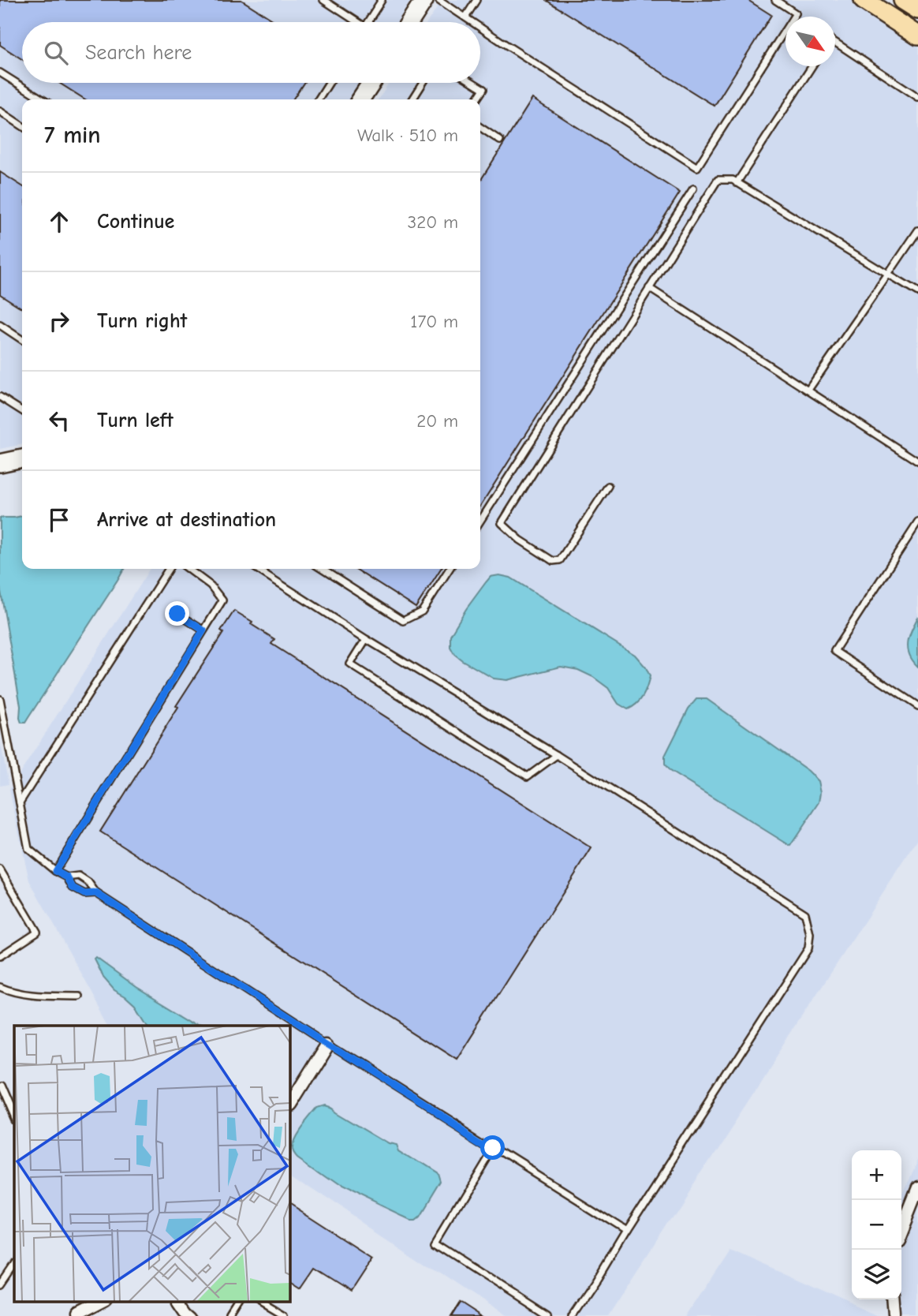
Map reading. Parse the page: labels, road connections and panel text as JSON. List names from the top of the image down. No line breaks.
{"north":"bottom right","page":{"search":"Search here","heading":["7 min","Walk · 510 m"],"list":[["Continue","320 m"],["Turn right","170 m"],["Turn left","20 m"],"Arrive at destination"],"map_buttons":["+","−"]}}
